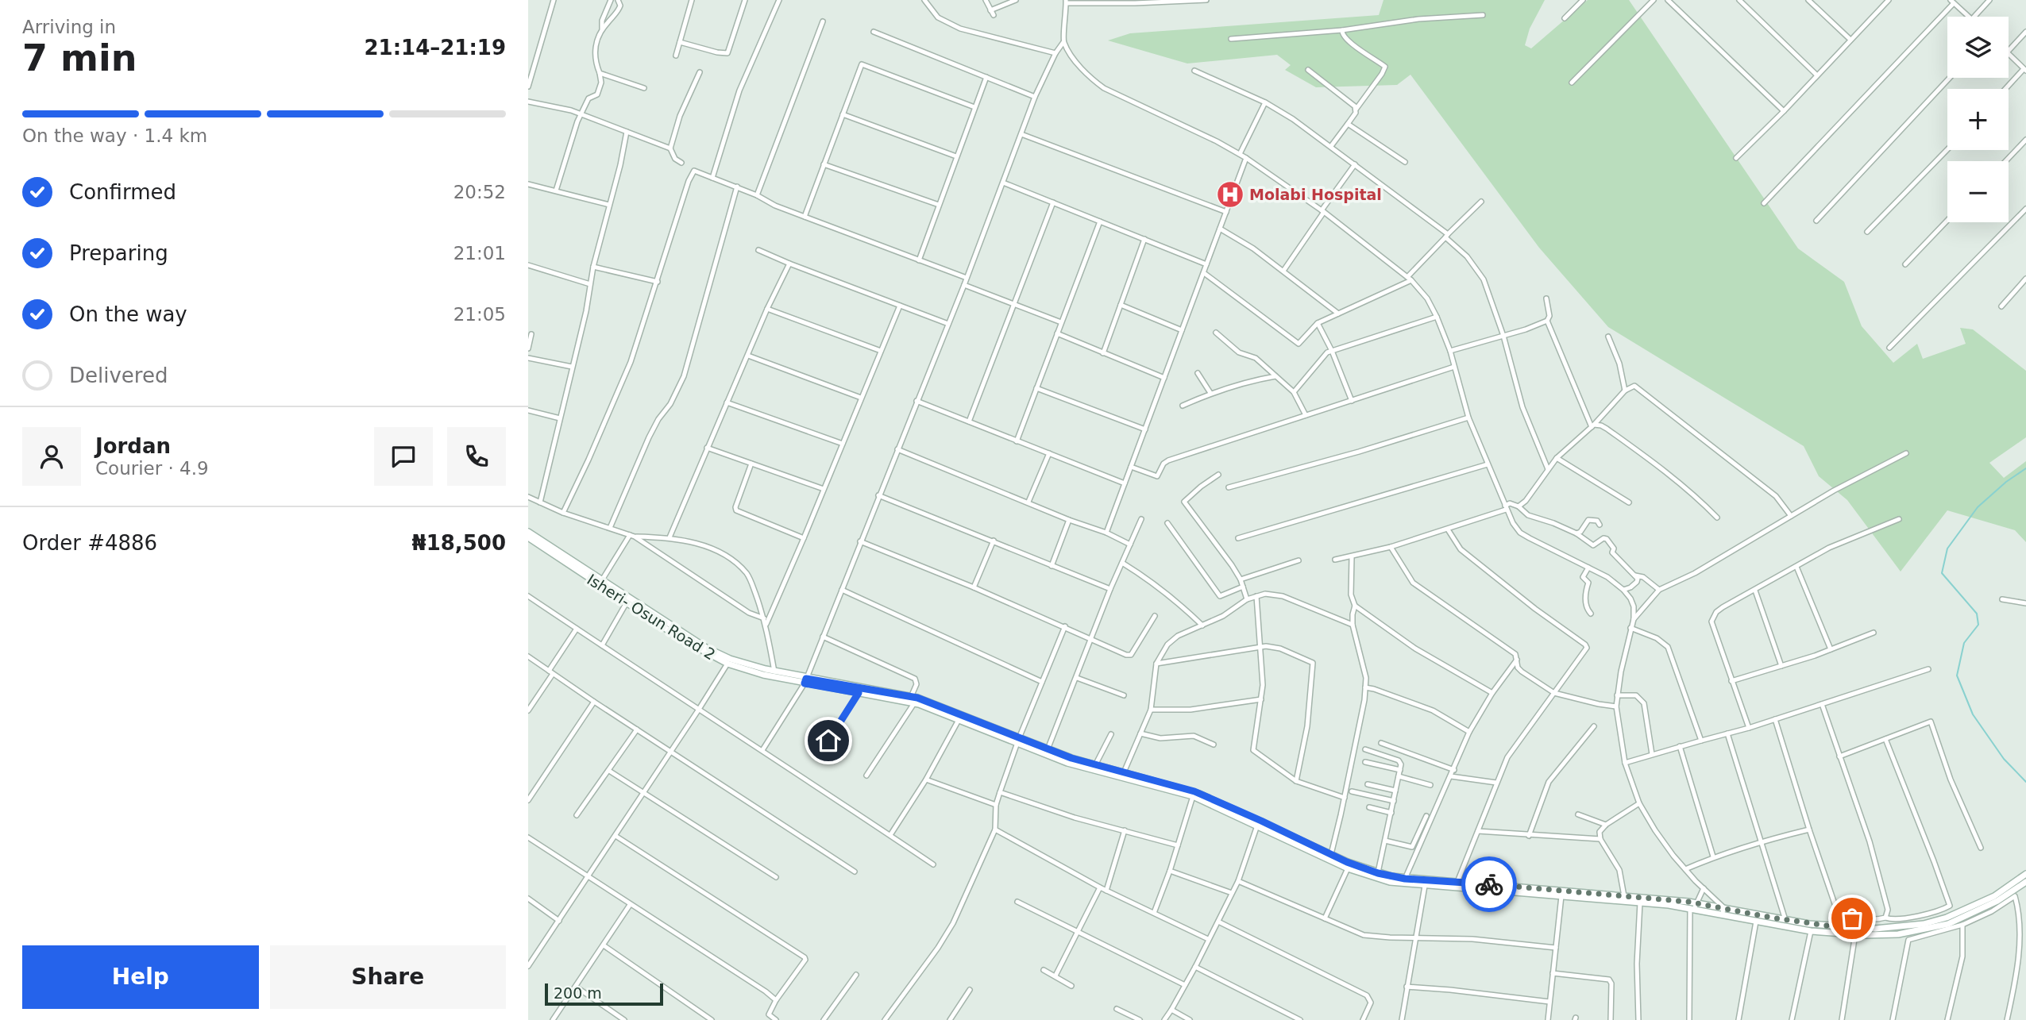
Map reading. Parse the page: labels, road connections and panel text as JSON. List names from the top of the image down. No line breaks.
{"streets":{"main road":["Isheri- Osun Road 2"]},"places":{"hospital":["Molabi Hospital"]},"scale_bar":"200 m","page":{"heading":["7 min","Arriving in","21:14–21:19"],"panel":["Jordan","Courier · 4.9","Order #4886","₦18,500"],"map_buttons":["+","−"],"bar":"On the way · 1.4 km","list":[["Confirmed","20:52"],["Preparing","21:01"],["On the way","21:05"],"Delivered"],"buttons":["Help","Share"],"scale":"200 m"}}
